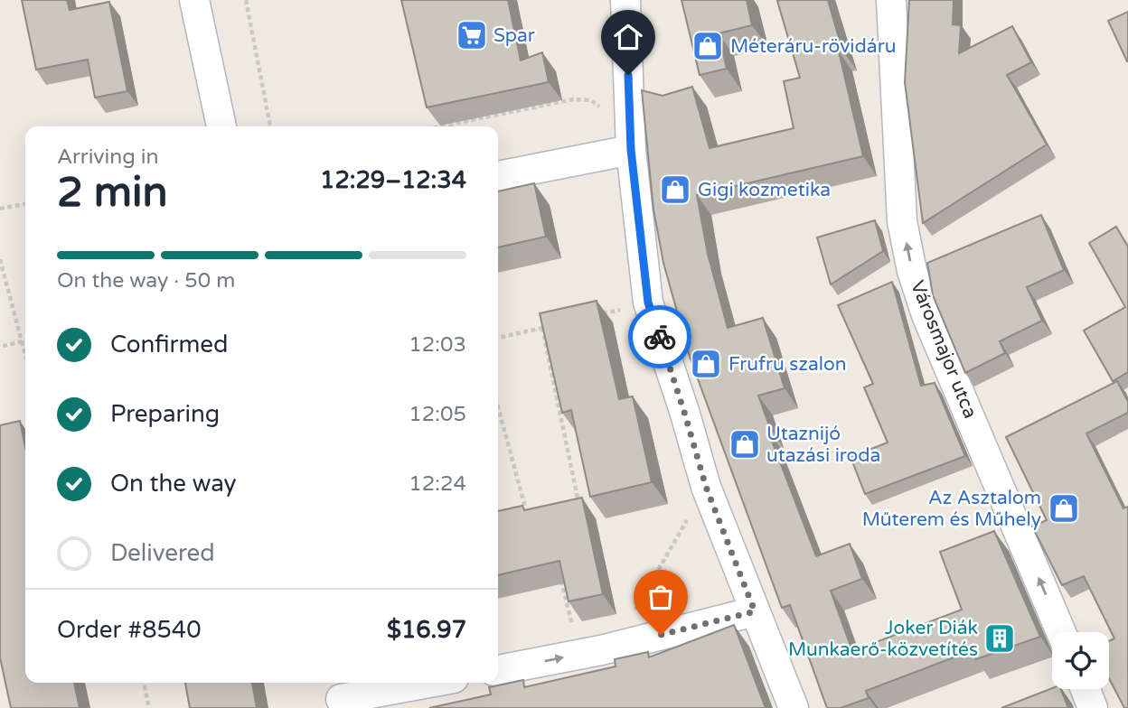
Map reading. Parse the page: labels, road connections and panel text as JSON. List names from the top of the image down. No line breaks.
{"streets":{"street":["Városmajor utca"]},"one_way":["Városmajor utca"],"places":{"supermarket":["Spar"],"shop":["Méteráru-rövidáru","Gigi kozmetika","Frufru szalon","Utaznijó utazási iroda","Az Asztalom Műterem és Műhely"],"building":["Joker Diák Munkaerő-közvetítés"]},"page":{"heading":["2 min","Arriving in","12:29–12:34"],"panel":["Order #8540","$16.97"],"bar":"On the way · 50 m","list":[["Confirmed","12:03"],["Preparing","12:05"],["On the way","12:24"],"Delivered"]}}
